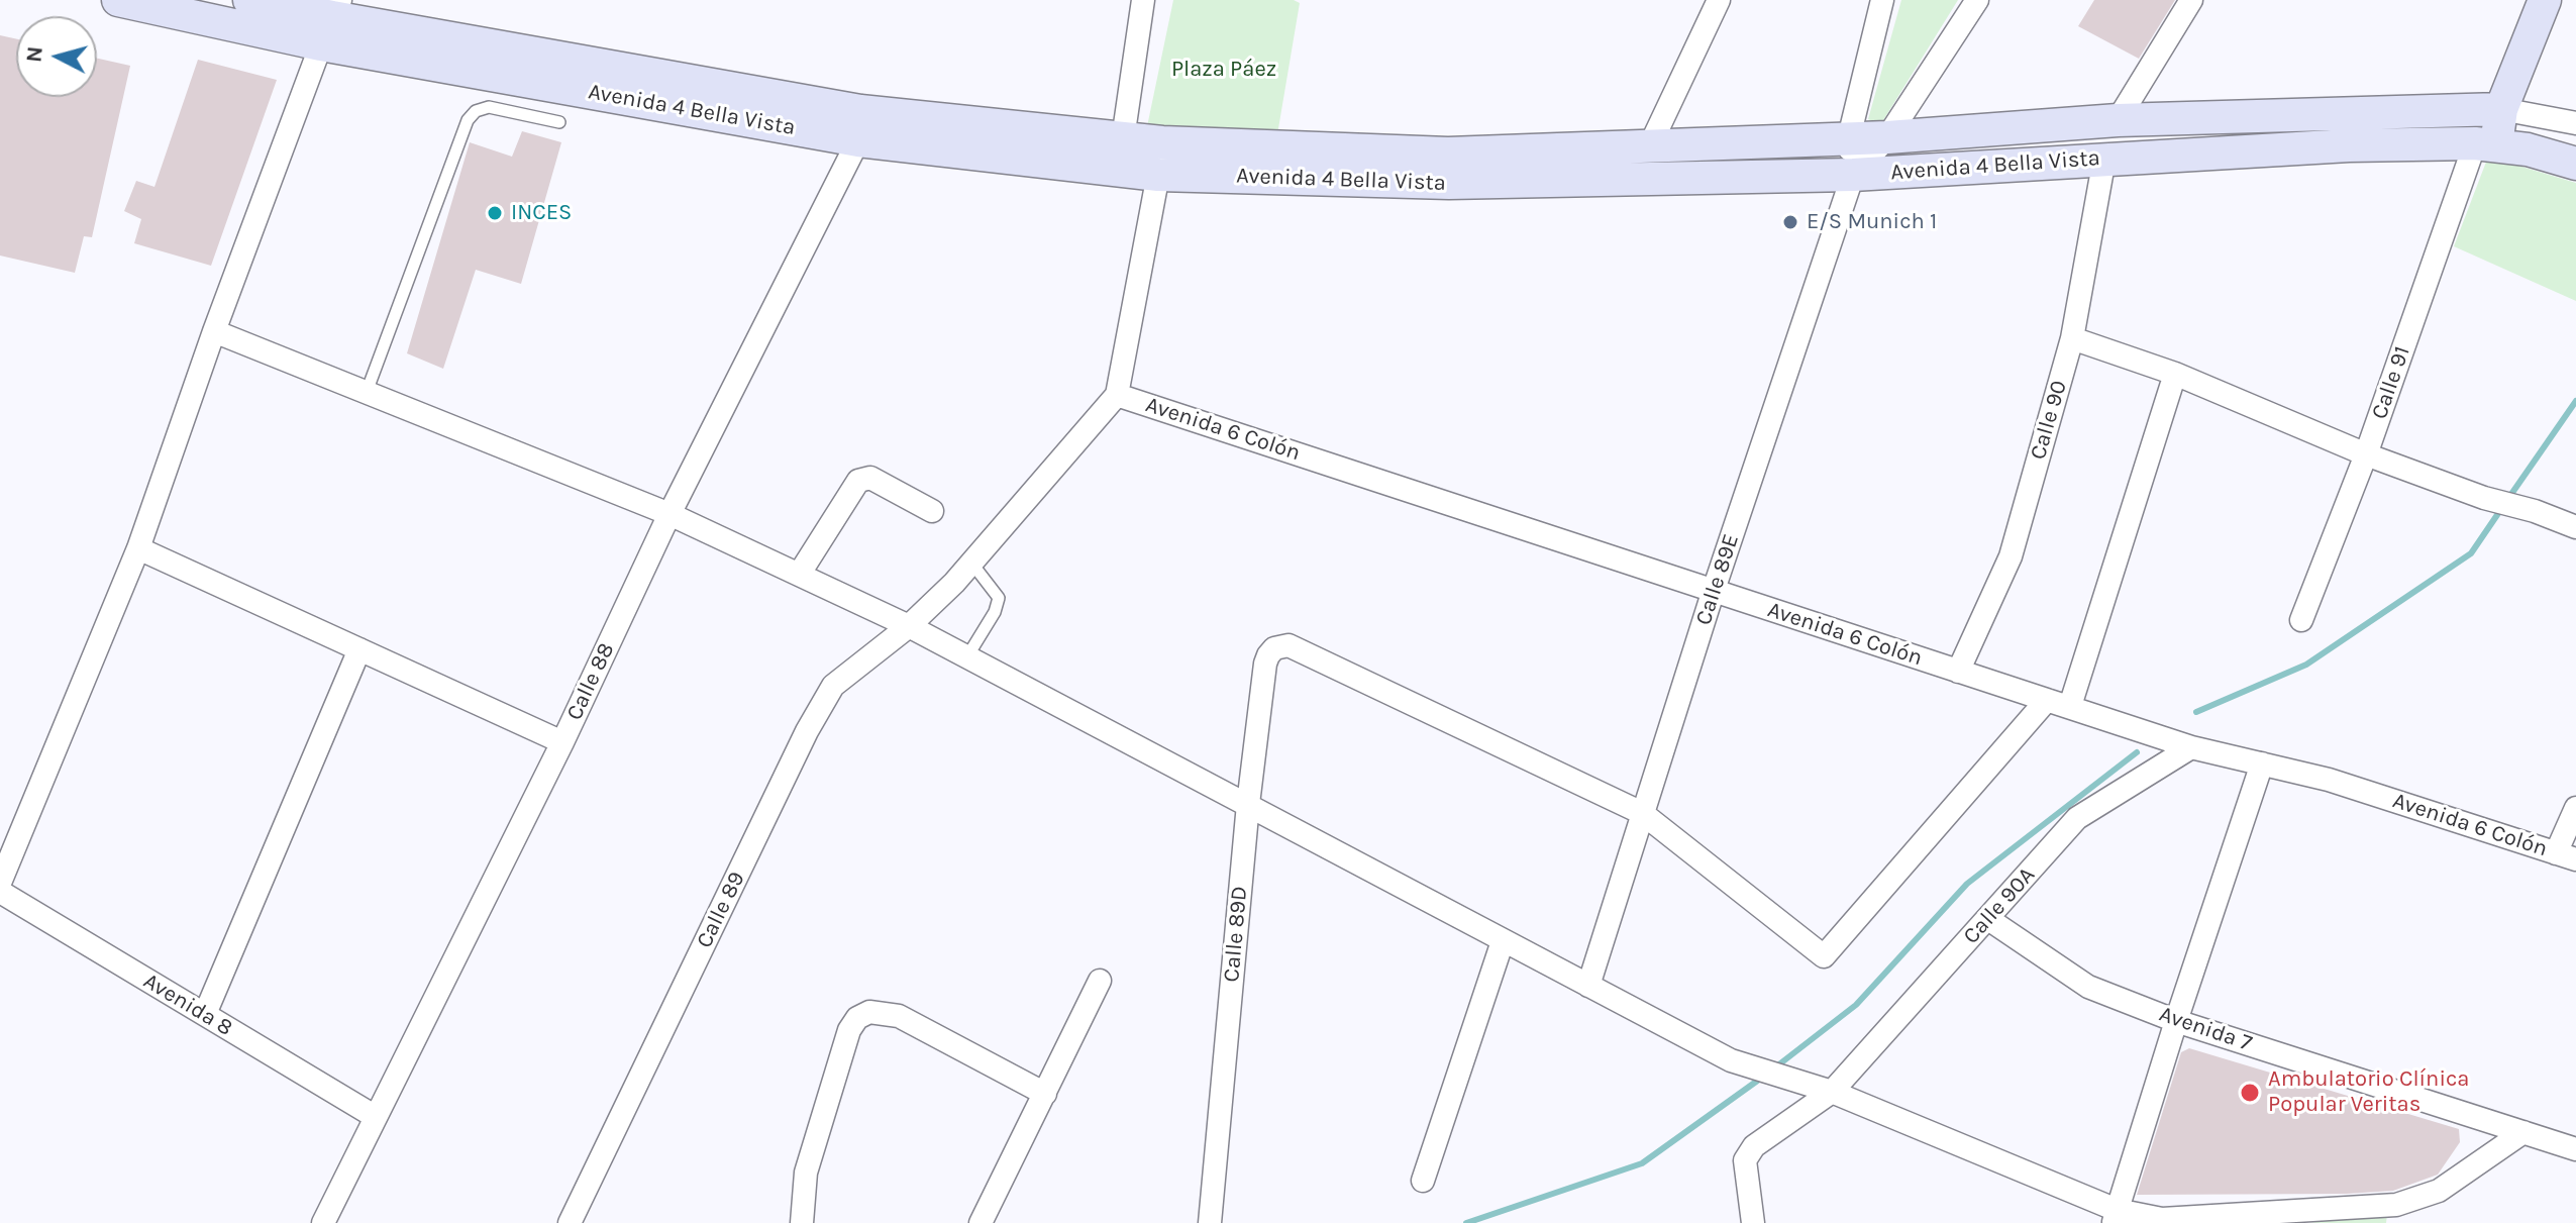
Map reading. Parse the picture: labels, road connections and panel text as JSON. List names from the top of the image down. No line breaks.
{"streets":{"street":["Avenida 4 Bella Vista","Calle 91","Calle 90","Avenida 6 Colón","Calle 89E","Calle 88","Calle 90A","Calle 89","Calle 89D","Avenida 8","Avenida 7"]},"crossings":[["Avenida 4 Bella Vista","Calle 91"],["Avenida 4 Bella Vista","Calle 90"],["Avenida 4 Bella Vista","Calle 89E"],["Avenida 4 Bella Vista","Calle 88"],["Calle 90","Avenida 6 Colón"],["Avenida 6 Colón","Calle 89E"],["Avenida 6 Colón","Calle 90A"],["Avenida 6 Colón","Calle 89"],["Calle 89E","Calle 89D"],["Calle 88","Avenida 8"],["Calle 90A","Avenida 7"]],"parks":["Plaza Páez"],"places":["INCES","E/S Munich 1","Ambulatorio Clínica Popular Veritas"],"north":"left"}
